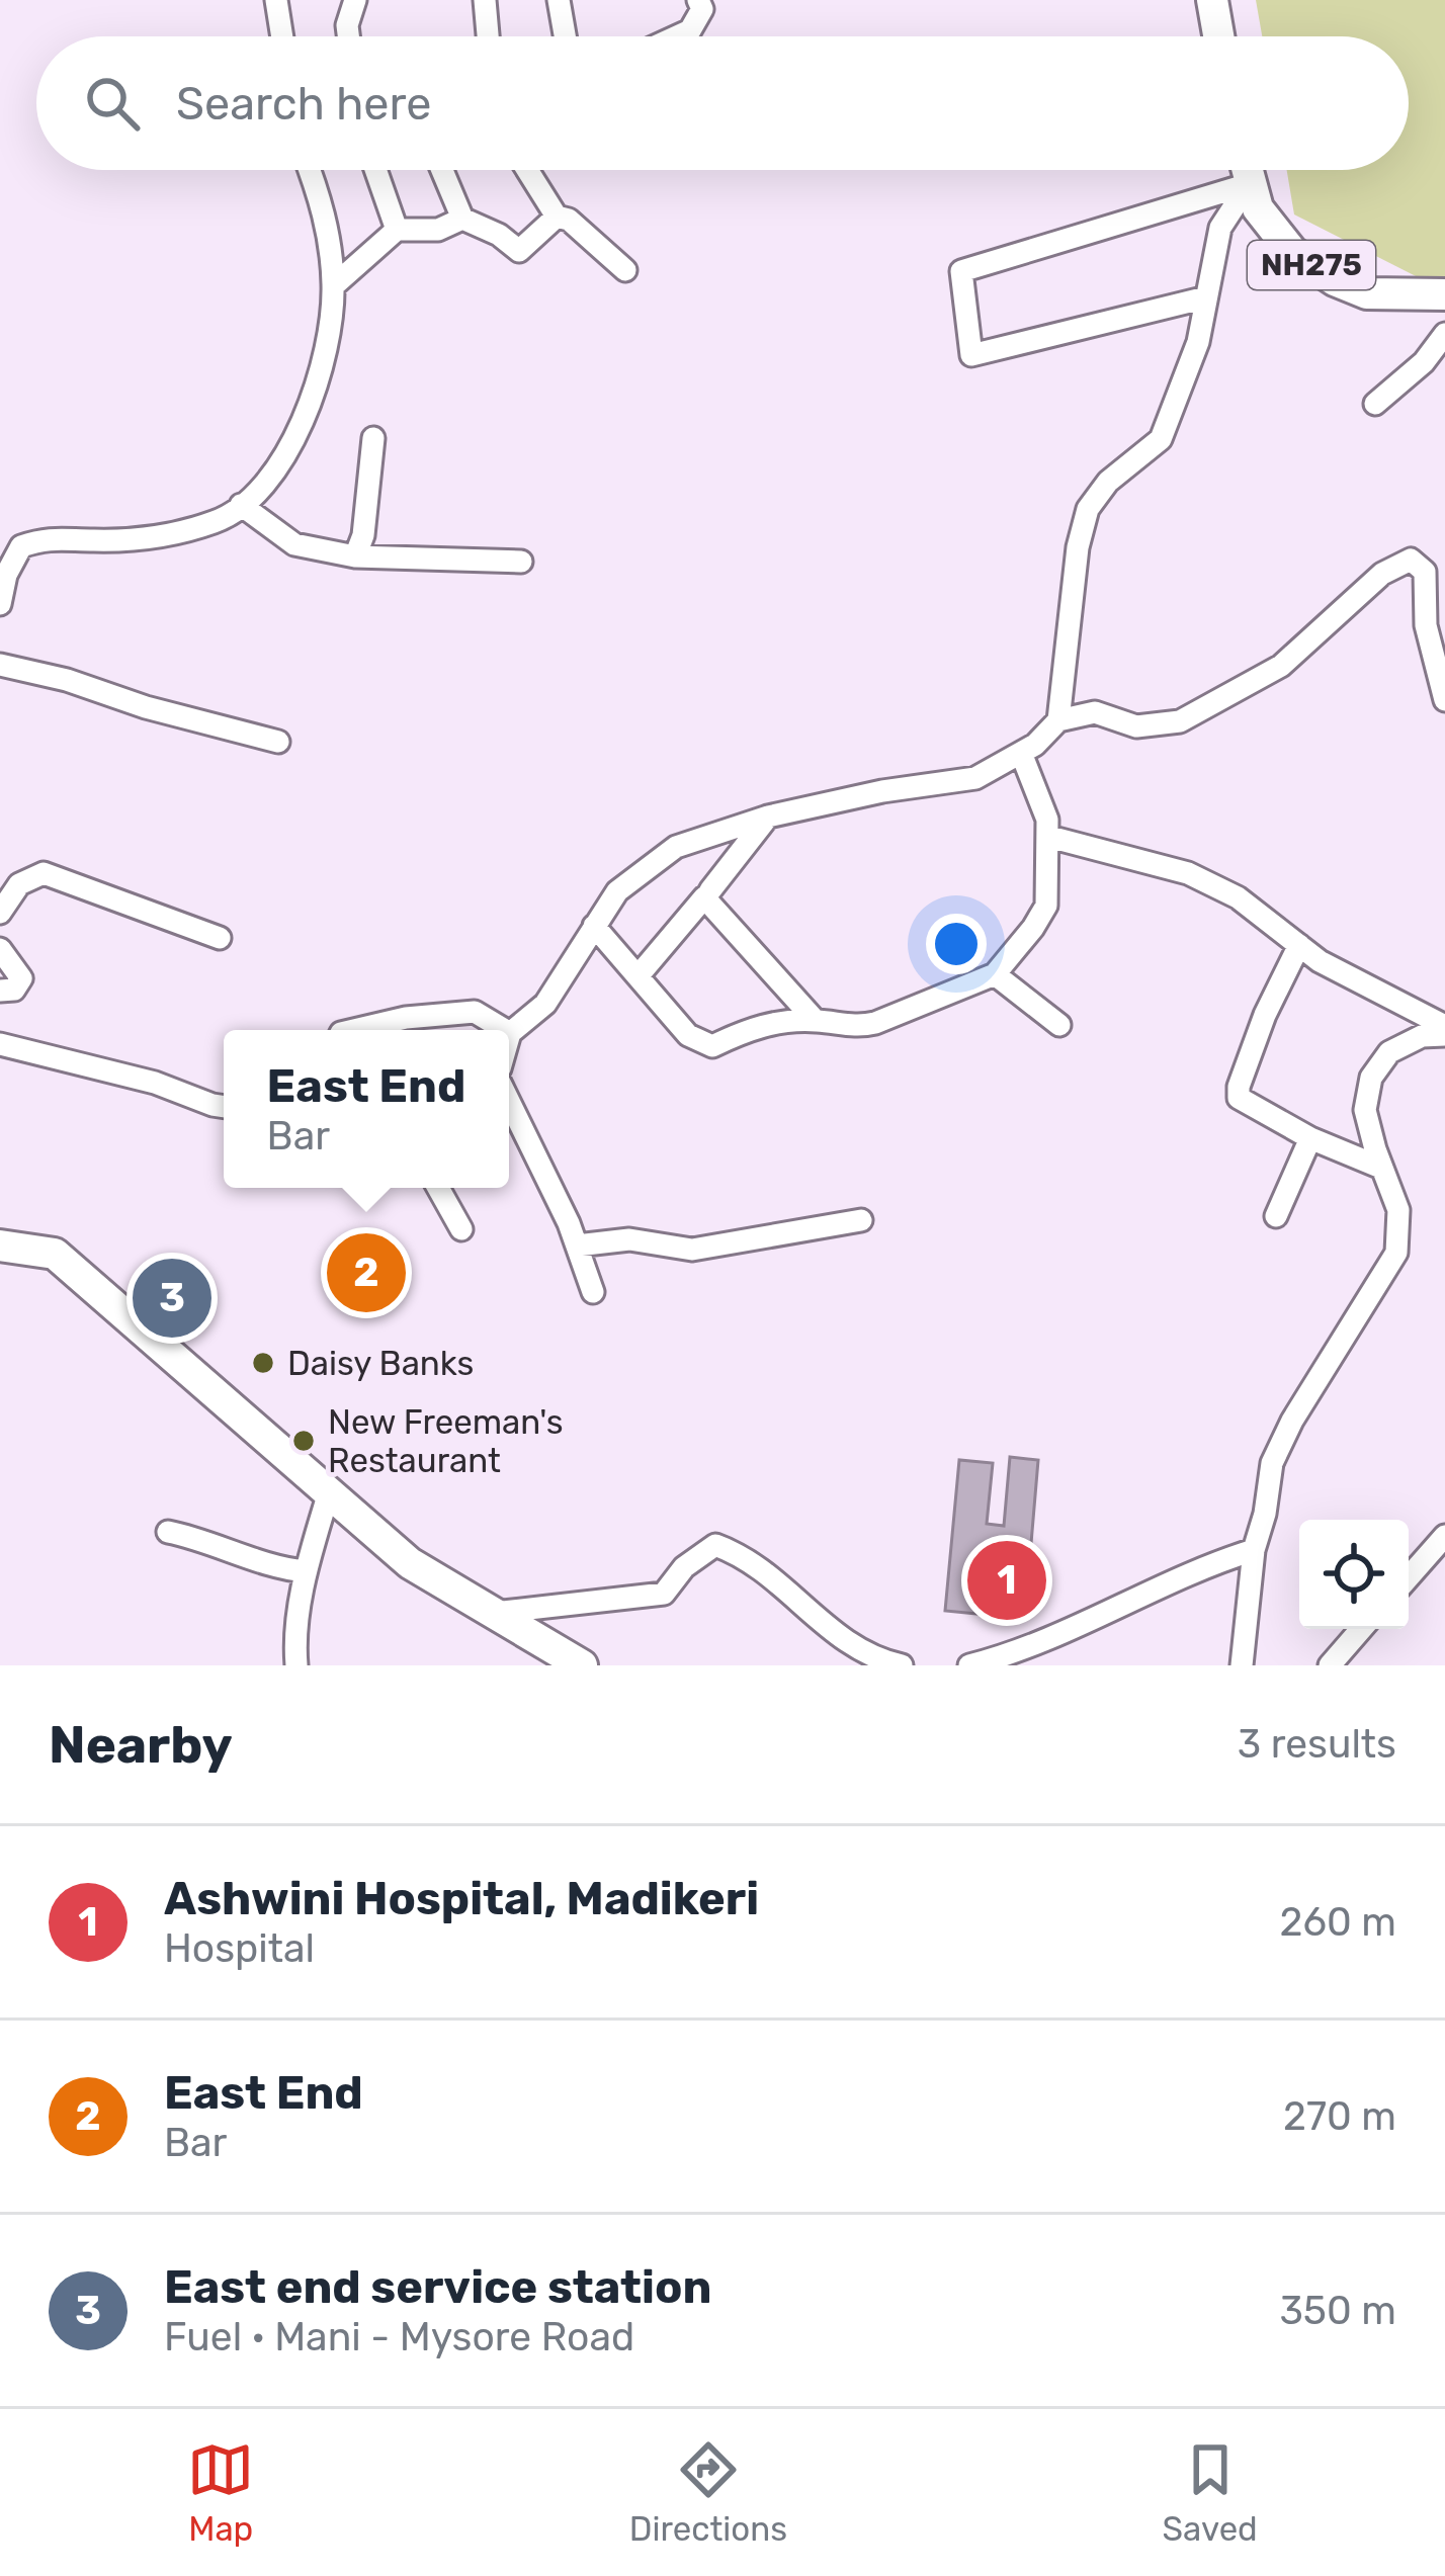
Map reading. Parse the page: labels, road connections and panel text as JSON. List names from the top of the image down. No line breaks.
{"streets":{"highway":["NH275"]},"places":["Daisy Banks","New Freeman's Restaurant"],"page":{"search":"Search here","popup":["East End","Bar"],"pins":["2","3","1"],"heading":["Nearby","3 results"],"list":[{"mark":"1","name":"Ashwini Hospital, Madikeri","note":"Hospital","value":"260 m"},{"mark":"2","name":"East End","note":"Bar","value":"270 m"},{"mark":"3","name":"East end service station","note":"Fuel · Mani - Mysore Road","value":"350 m"}],"nav":["Map","Directions","Saved"]}}
